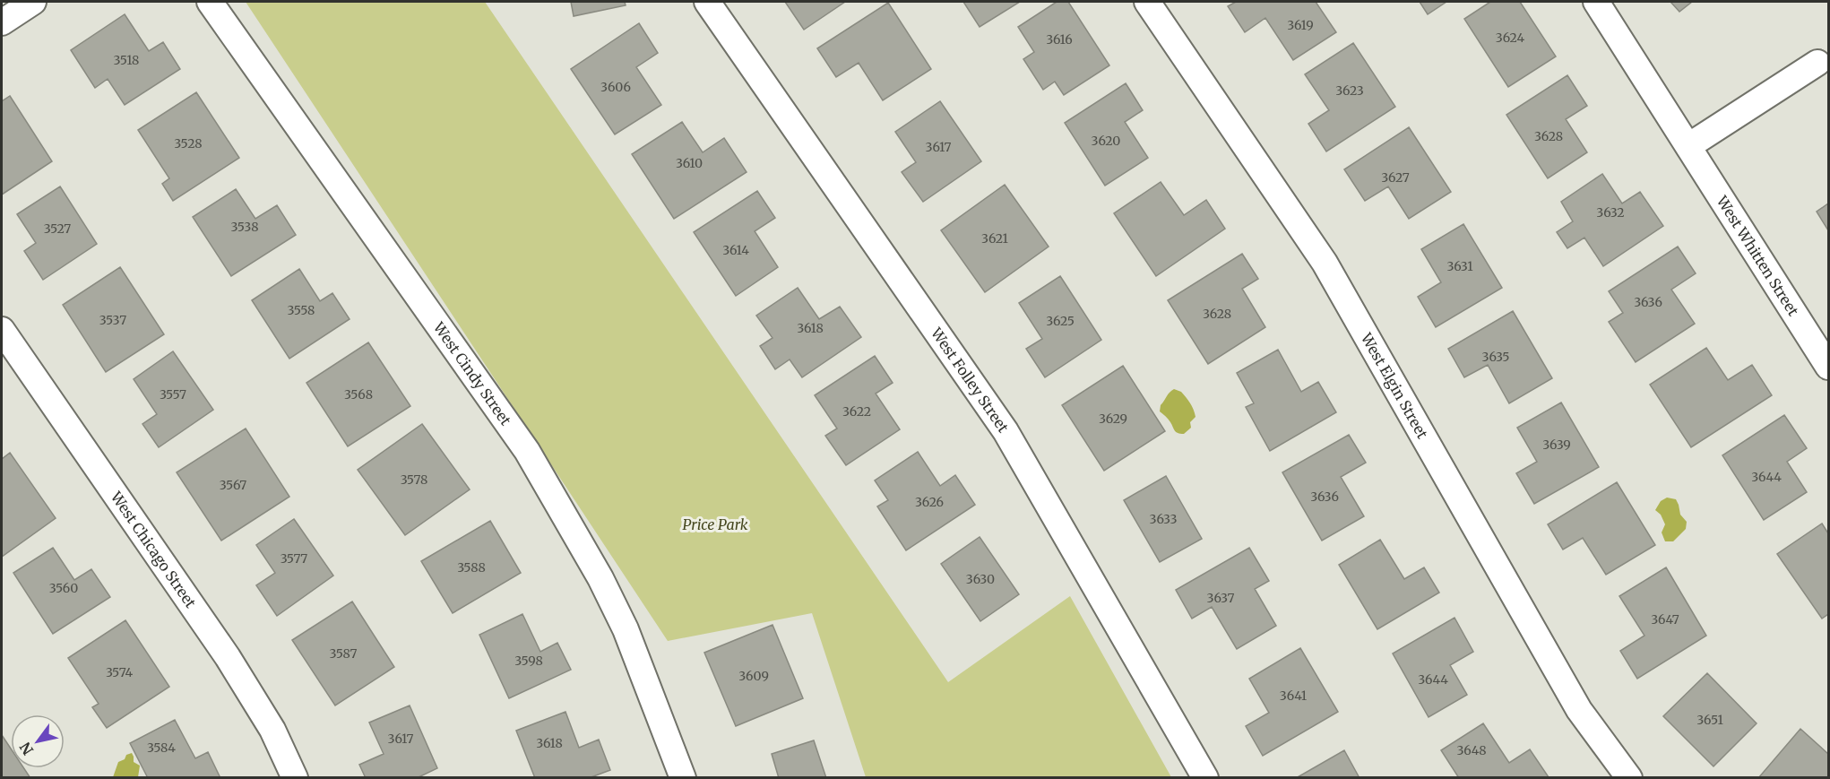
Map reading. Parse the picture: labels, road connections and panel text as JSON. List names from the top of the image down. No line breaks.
{"streets":{"street":["West Whitten Street","West Cindy Street","West Folley Street","West Elgin Street","West Chicago Street"]},"parks":["Price Park"],"house_numbers":["3619","3624","3616","3518","3606","3623","3628","3620","3528","3617","3610","3627","3632","3538","3527","3621","3614","3631","3636","3558","3628","3537","3625","3618","3635","3557","3568","3622","3629","3639","3644","3578","3567","3636","3626","3633","3577","3588","3630","3560","3637","3647","3587","3598","3574","3609","3644","3641","3651","3617","3618","3584","3648"],"north":"bottom left"}
